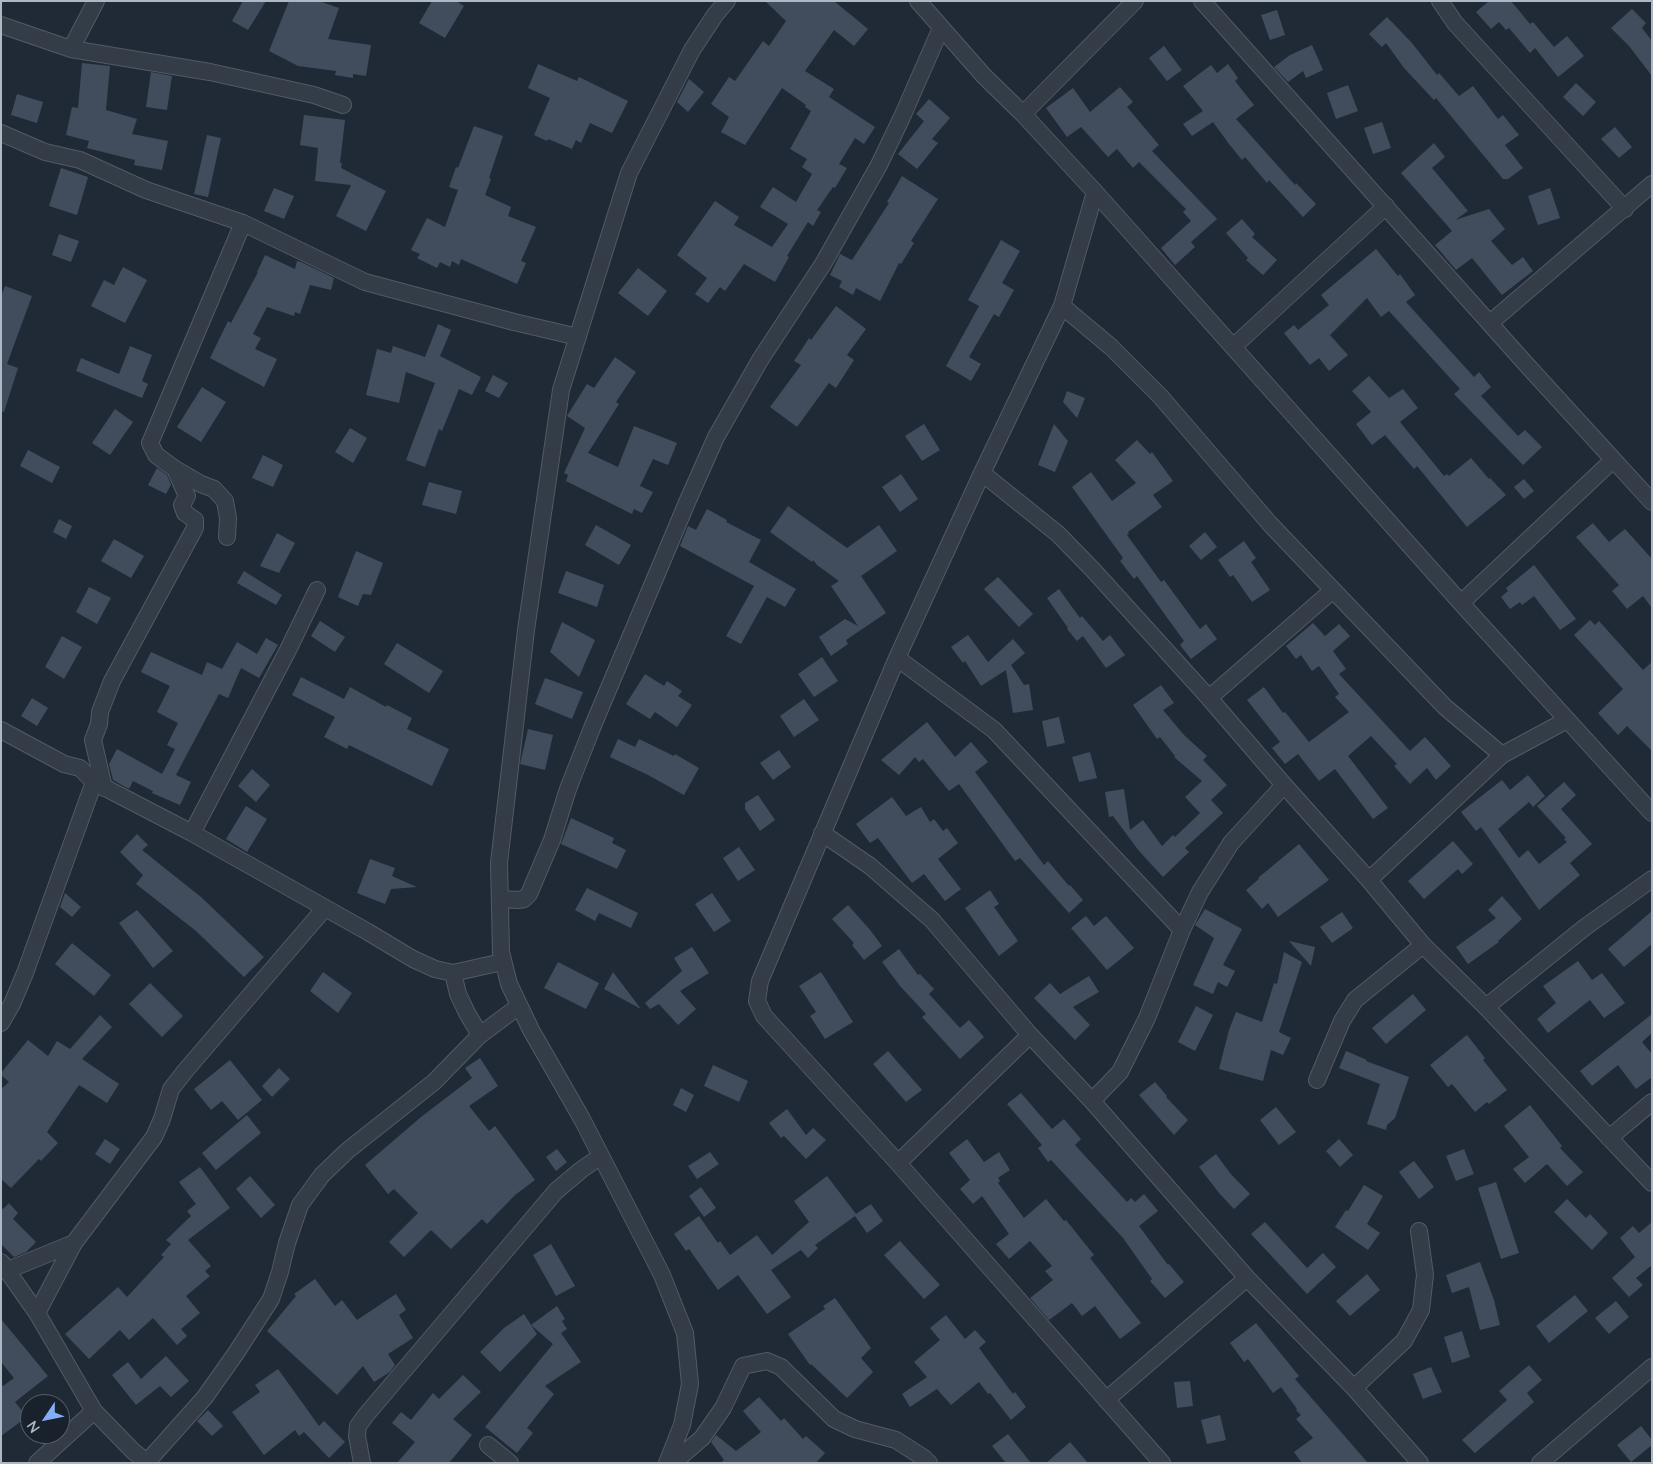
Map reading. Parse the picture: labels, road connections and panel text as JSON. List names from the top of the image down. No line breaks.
{"north":"bottom left"}
